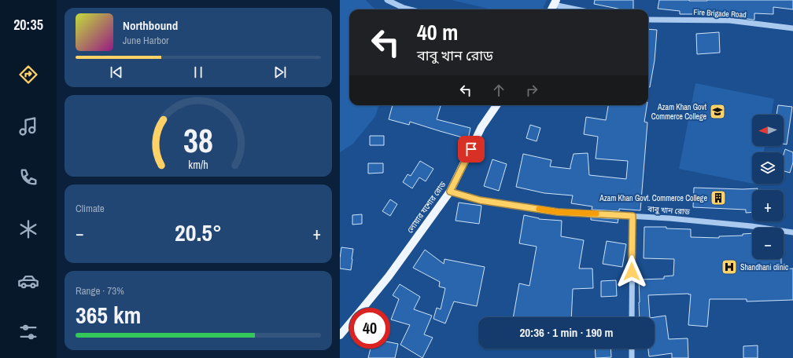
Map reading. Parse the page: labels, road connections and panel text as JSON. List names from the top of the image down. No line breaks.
{"streets":{"main road":["লোয়ার যশোর রোড"],"street":["Fire Brigade Road","বাবু খান রোড"]},"crossings":[["লোয়ার যশোর রোড","বাবু খান রোড"]],"places":{"school or university":["Azam Khan Govt Commerce College"],"building":["Azam Khan Govt. Commerce College"],"hospital":["Shandhani clinic"]},"north":"left","page":{"tabs":"20:35","turn":["40 m","বাবু খান রোড"],"song":["Northbound","June Harbor"],"map_buttons":["+","−"],"tile":["Climate",["Range · 73%","365 km"]],"heat":["−","20.5°","+"],"limit":"40","trip":"20:36 · 1 min · 190 m","gauge":["38","km/h"]}}
